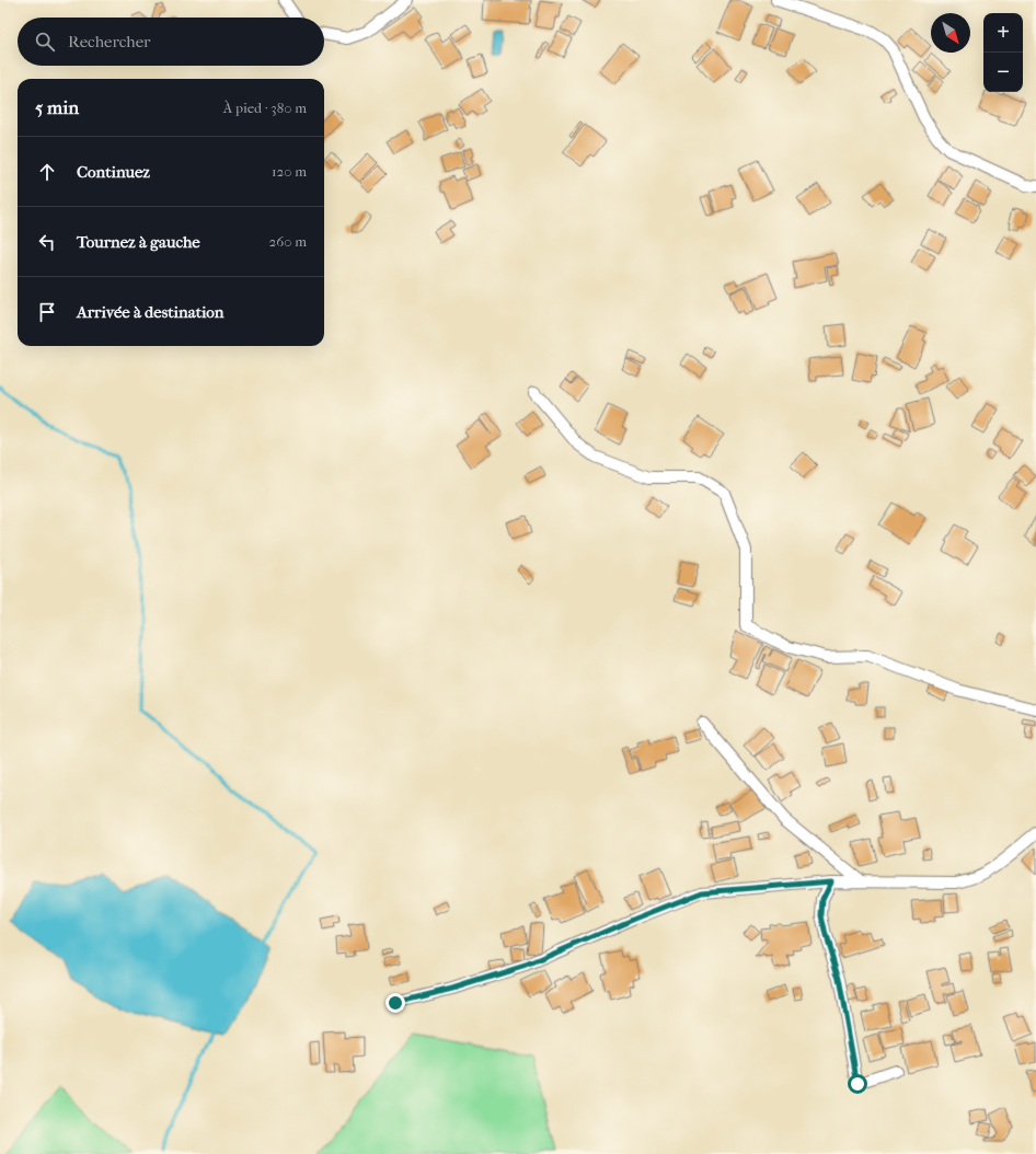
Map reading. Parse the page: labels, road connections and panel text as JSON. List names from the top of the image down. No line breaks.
{"north":"bottom right","page":{"map_buttons":["+","−"],"search":"Rechercher","heading":["5 min","À pied · 380 m"],"list":[["Continuez","120 m"],["Tournez à gauche","260 m"],"Arrivée à destination"]}}
